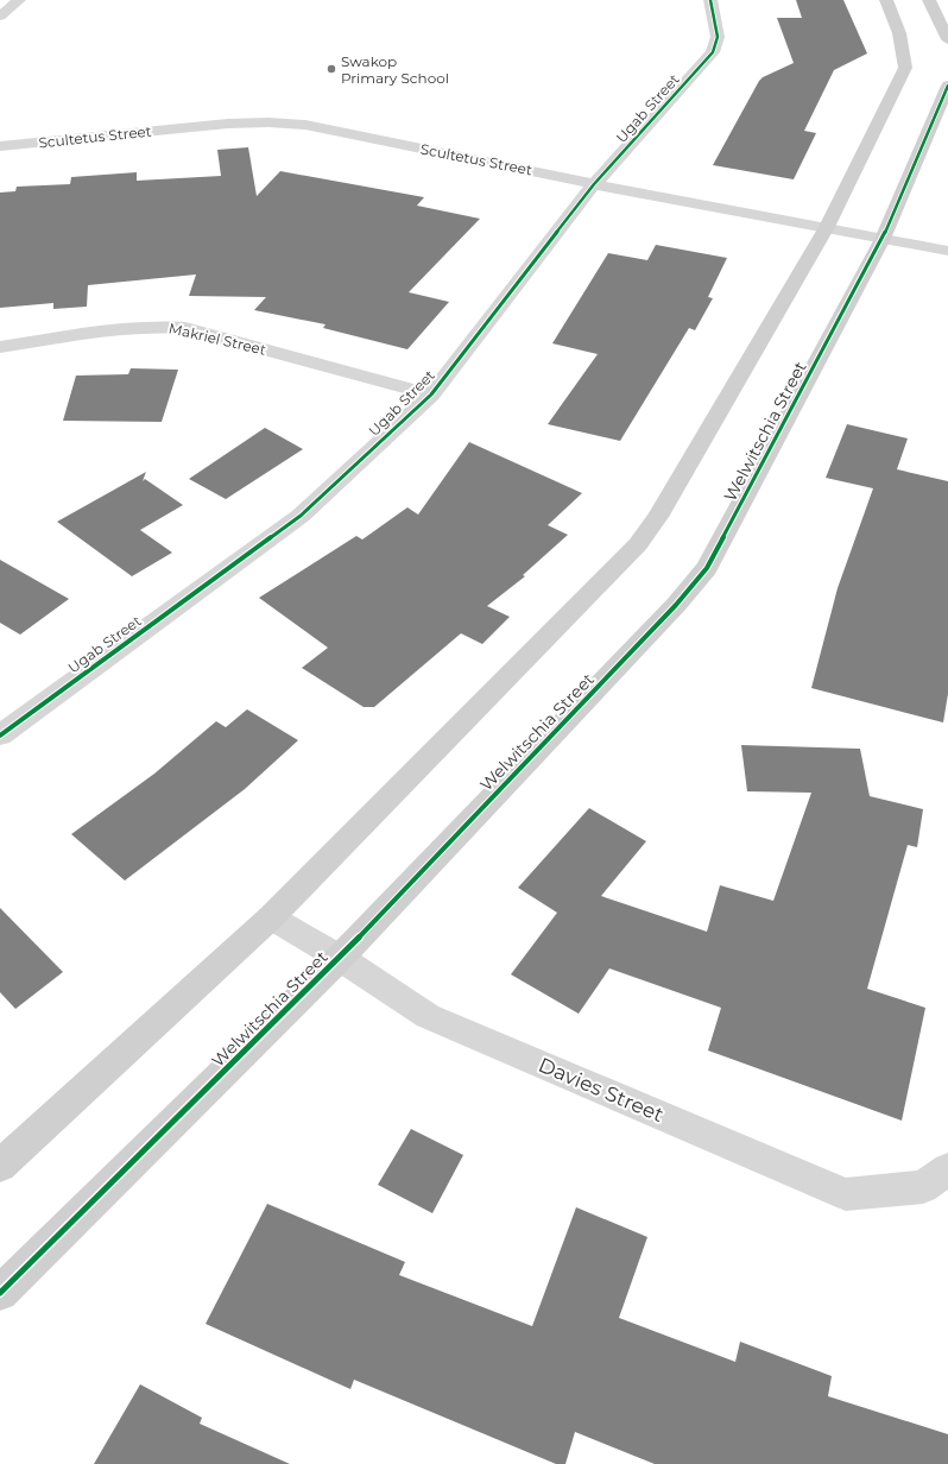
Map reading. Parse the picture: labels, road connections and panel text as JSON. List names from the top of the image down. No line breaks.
{"streets":{"street":["Ugab Street","Scultetus Street","Makriel Street","Welwitschia Street","Davies Street"]},"crossings":[["Ugab Street","Scultetus Street"],["Ugab Street","Makriel Street"],["Scultetus Street","Welwitschia Street"],["Welwitschia Street","Davies Street"]],"places":["Swakop Primary School"]}
